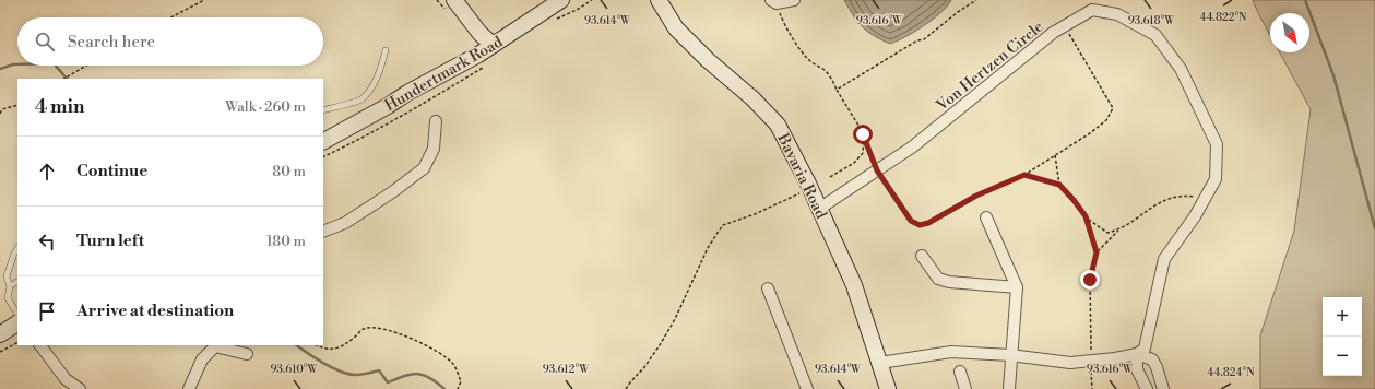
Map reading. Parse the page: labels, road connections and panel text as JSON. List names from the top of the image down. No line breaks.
{"streets":{"street":["Von Hertzen Circle","Hundertmark Road","Bavaria Road"]},"crossings":[["Von Hertzen Circle","Bavaria Road"]],"north":"bottom right","page":{"search":"Search here","heading":["4 min","Walk · 260 m"],"list":[["Continue","80 m"],["Turn left","180 m"],"Arrive at destination"],"map_buttons":["+","−"]},"coordinates":["44.822°N","93.614°W","93.616°W","93.618°W","93.610°W","93.612°W","44.824°N"]}
